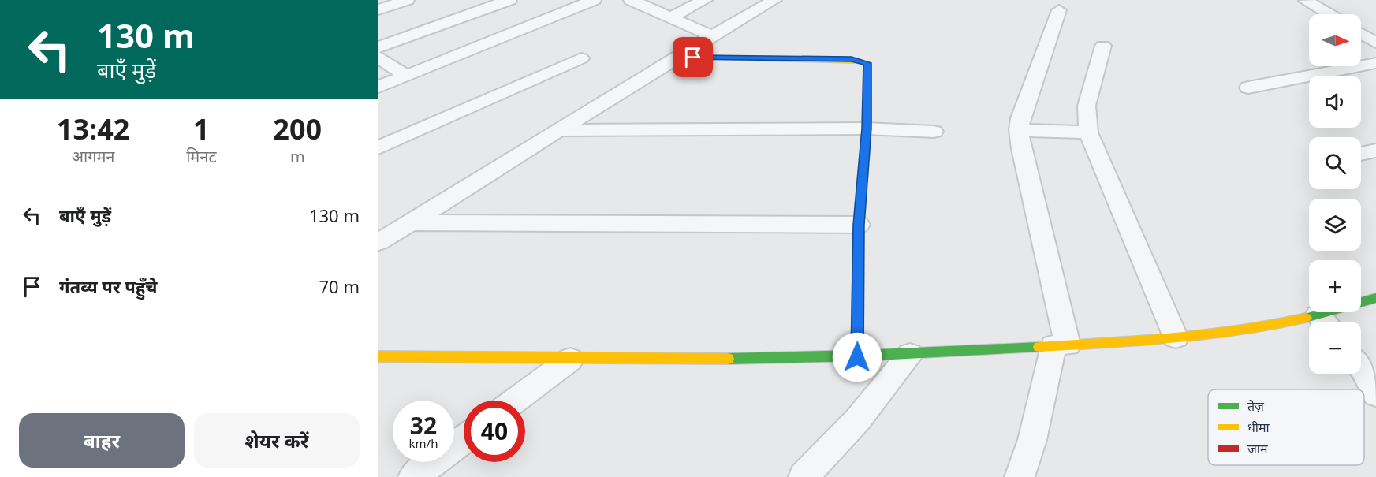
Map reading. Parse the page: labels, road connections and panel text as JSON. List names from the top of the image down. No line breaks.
{"legend":["तेज़","धीमा","जाम"],"north":"right","page":{"turn":["130 m","बाएँ मुड़ें"],"map_buttons":["+","−"],"eta":["13:42","आगमन","1","मिनट","200","m"],"list":[{"name":"बाएँ मुड़ें","value":"130 m"},{"name":"गंतव्य पर पहुँचे","value":"70 m"}],"speed":"32 km/h","limit":"40","buttons":["बाहर","शेयर करें"]}}
